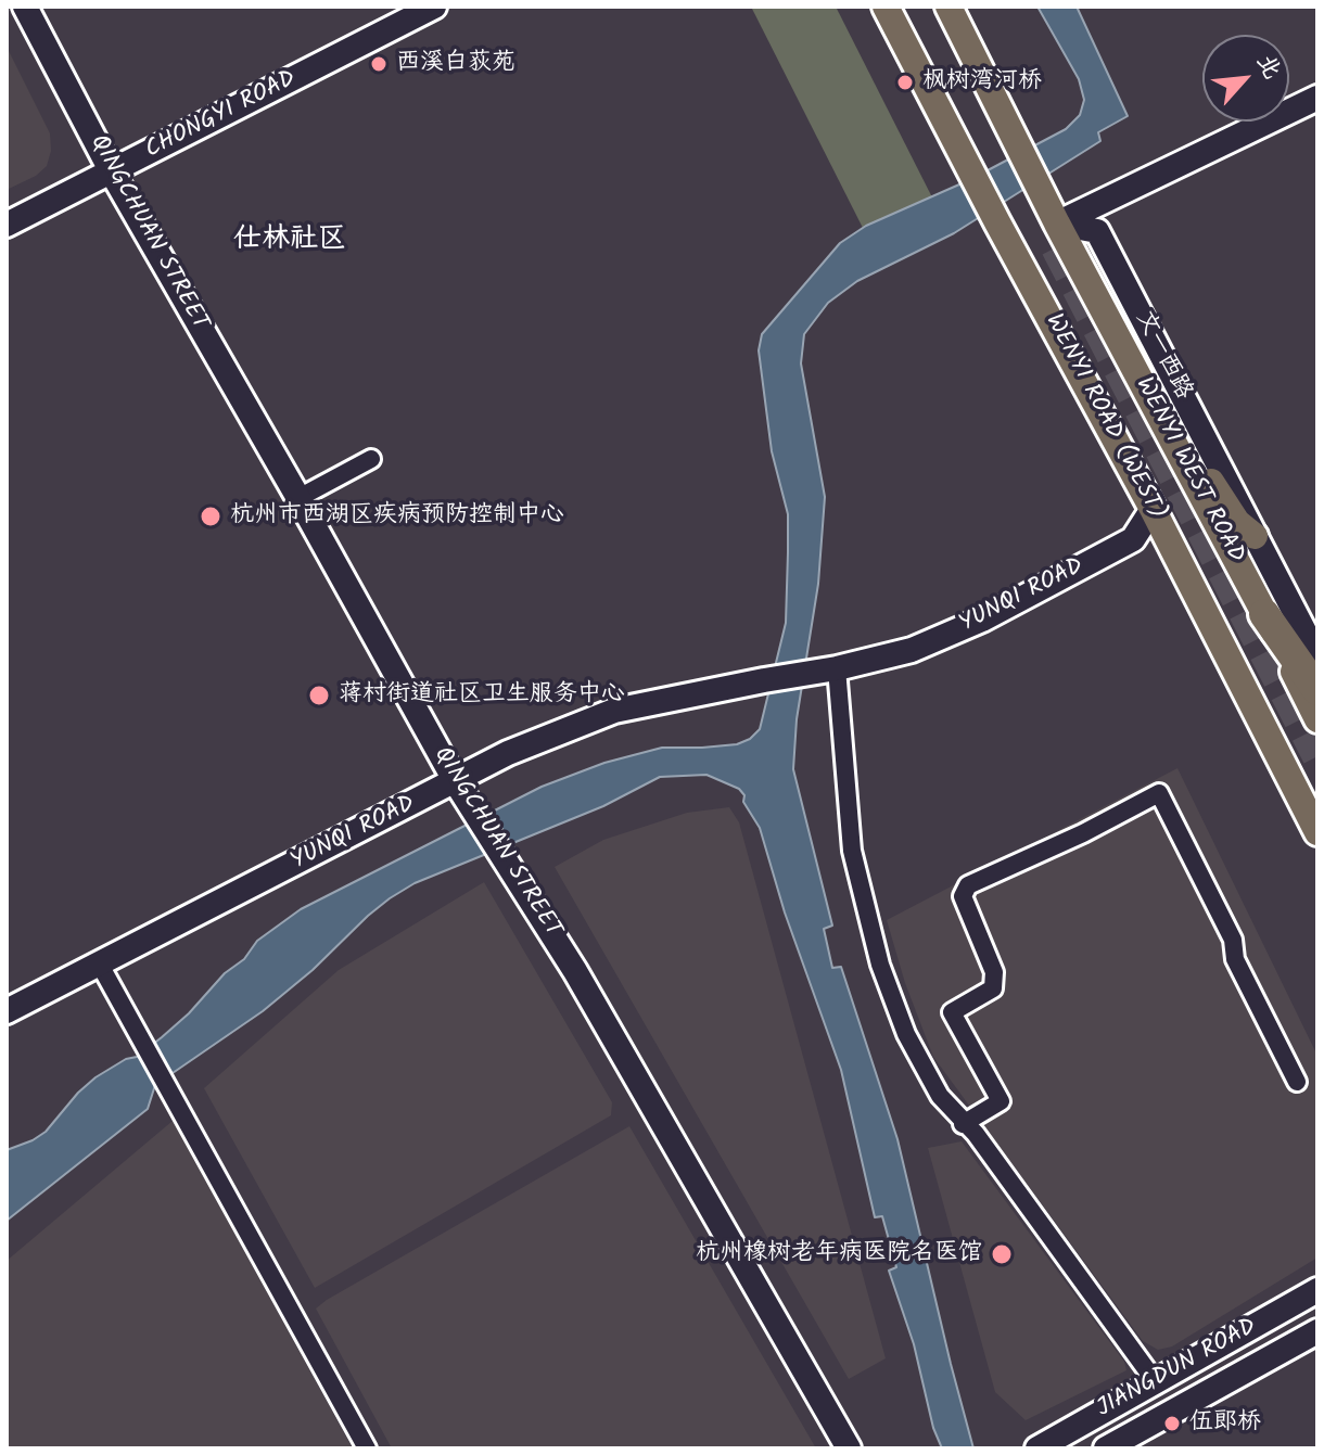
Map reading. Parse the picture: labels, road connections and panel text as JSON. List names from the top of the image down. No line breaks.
{"streets":{"main road":["WENYI ROAD (WEST)","WENYI WEST ROAD"],"street":["CHONGYI ROAD","QINGCHUAN STREET","文一西路","YUNQI ROAD","JIANGDUN ROAD"]},"crossings":[["CHONGYI ROAD","QINGCHUAN STREET"],["QINGCHUAN STREET","YUNQI ROAD"],["文一西路","WENYI WEST ROAD"],["WENYI ROAD (WEST)","YUNQI ROAD"]],"districts":["仕林社区"],"places":["西溪白荻苑","枫树湾河桥","杭州市西湖区疾病预防控制中心","蒋村街道社区卫生服务中心","杭州橡树老年病医院名医馆","伍郎桥"],"north":"top right"}
